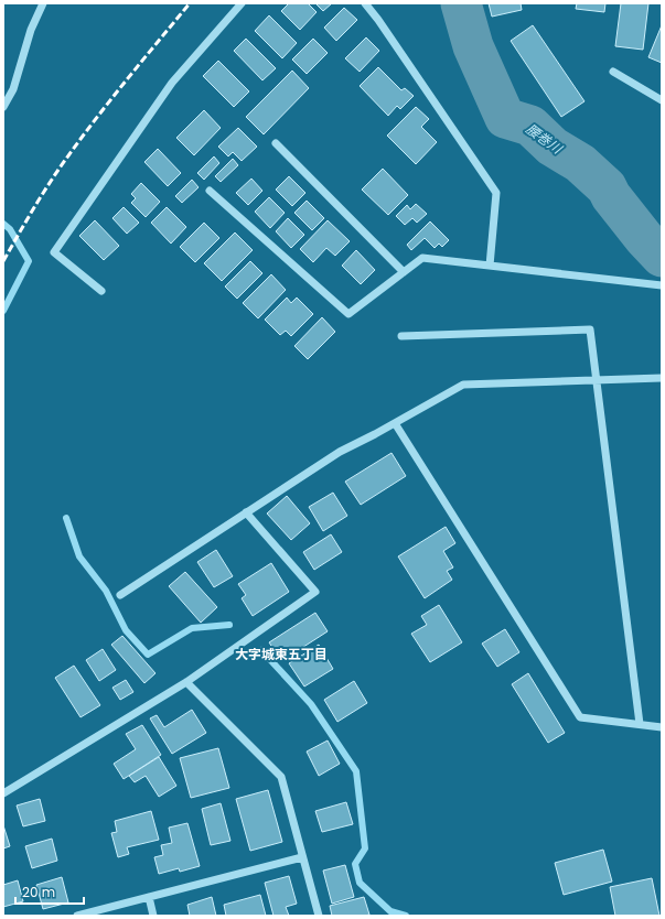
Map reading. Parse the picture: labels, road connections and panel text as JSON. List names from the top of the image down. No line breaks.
{"districts":["大字城東五丁目"],"water":["腰巻川"],"scale_bar":"20 m"}
